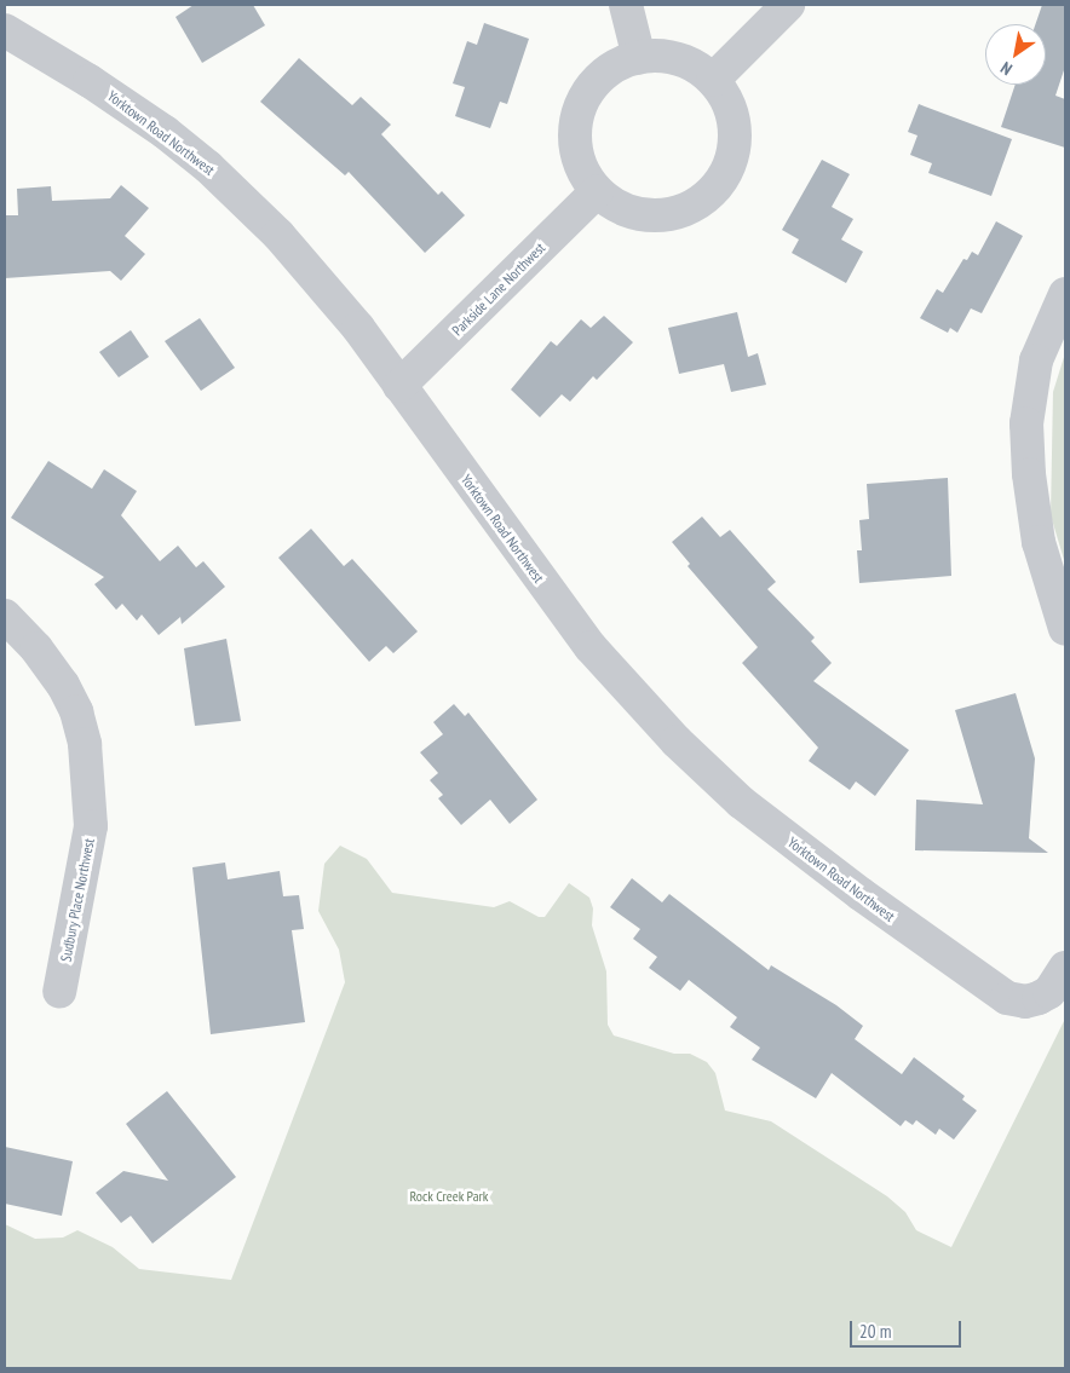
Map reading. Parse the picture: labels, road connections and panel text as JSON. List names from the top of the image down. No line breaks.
{"streets":{"street":["Yorktown Road Northwest","Parkside Lane Northwest","Sudbury Place Northwest"]},"crossings":[["Yorktown Road Northwest","Parkside Lane Northwest"]],"parks":["Rock Creek Park"],"scale_bar":"20 m","north":"bottom left"}
